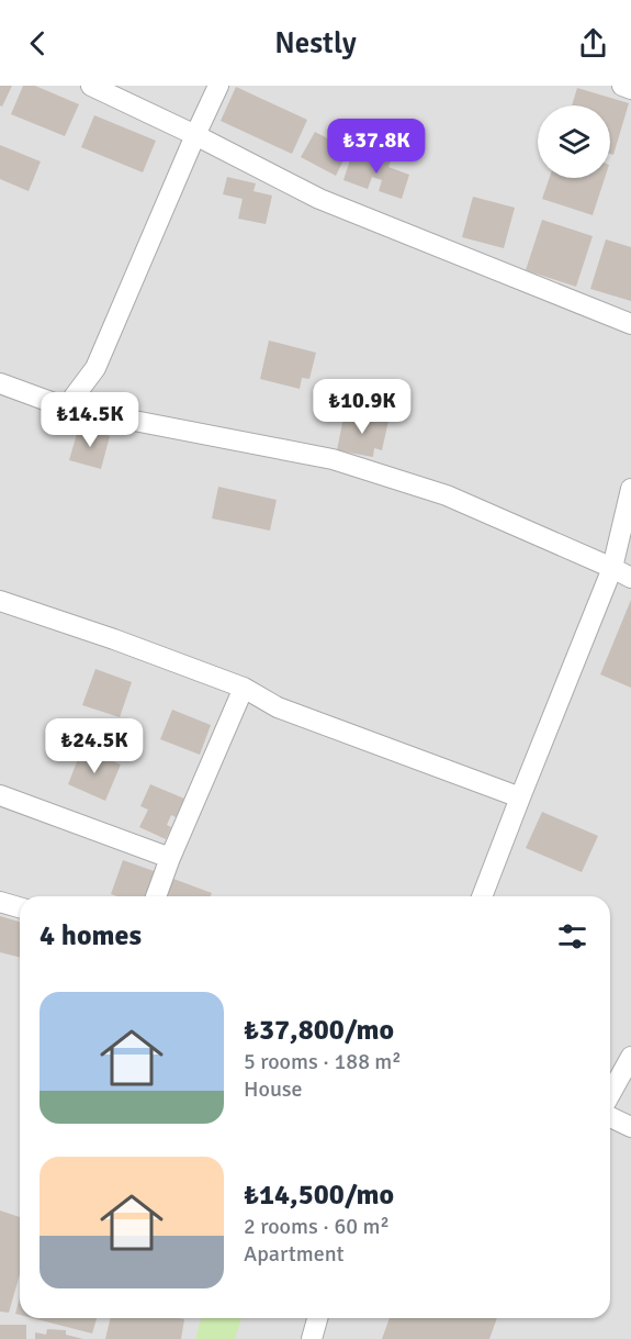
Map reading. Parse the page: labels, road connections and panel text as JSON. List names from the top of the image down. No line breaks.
{"page":{"header":"Nestly","price":["₺37.8K","₺10.9K","₺14.5K","₺24.5K"],"heading":"4 homes","list":[{"name":"₺37,800/mo","note":"5 rooms · 188 m² · House"},{"name":"₺14,500/mo","note":"2 rooms · 60 m² · Apartment"}]}}
